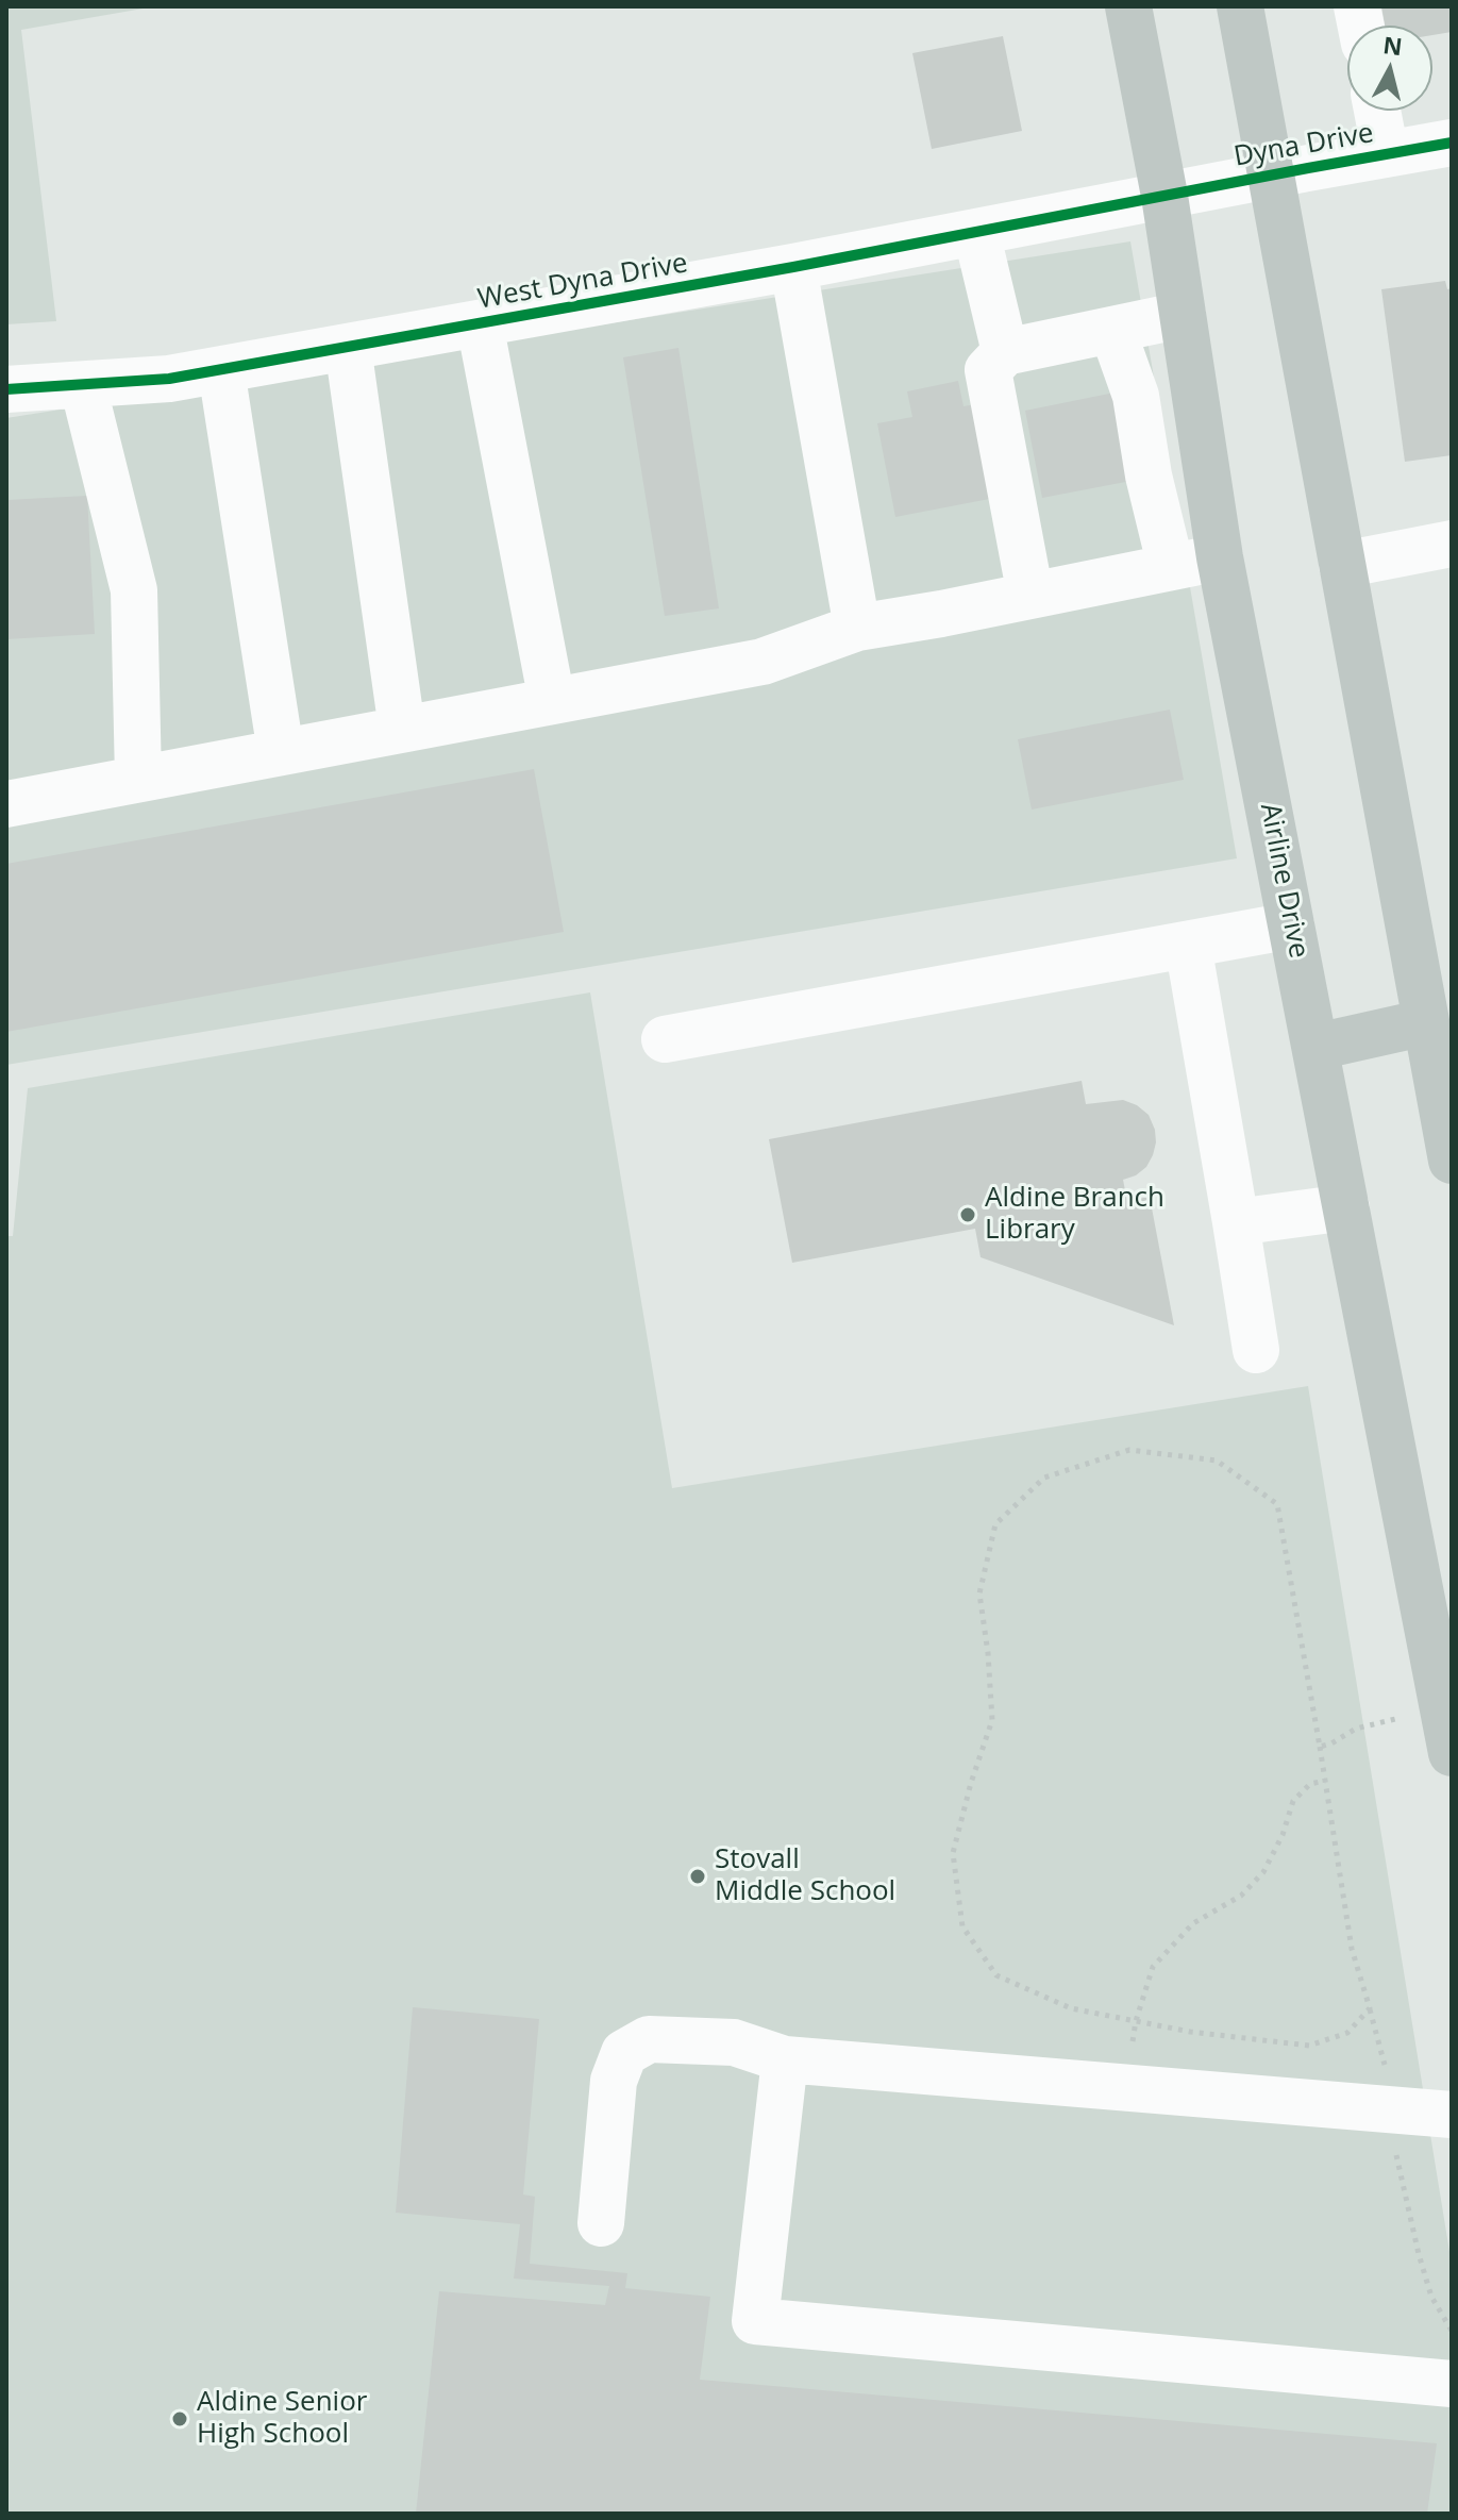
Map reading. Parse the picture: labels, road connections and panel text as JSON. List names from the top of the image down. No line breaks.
{"streets":{"main road":["Airline Drive"],"street":["Dyna Drive","West Dyna Drive"]},"crossings":[["Dyna Drive","West Dyna Drive"],["Dyna Drive","Airline Drive"],["West Dyna Drive","Airline Drive"]],"places":["Aldine Branch Library","Stovall Middle School","Aldine Senior High School"],"north":"top"}
